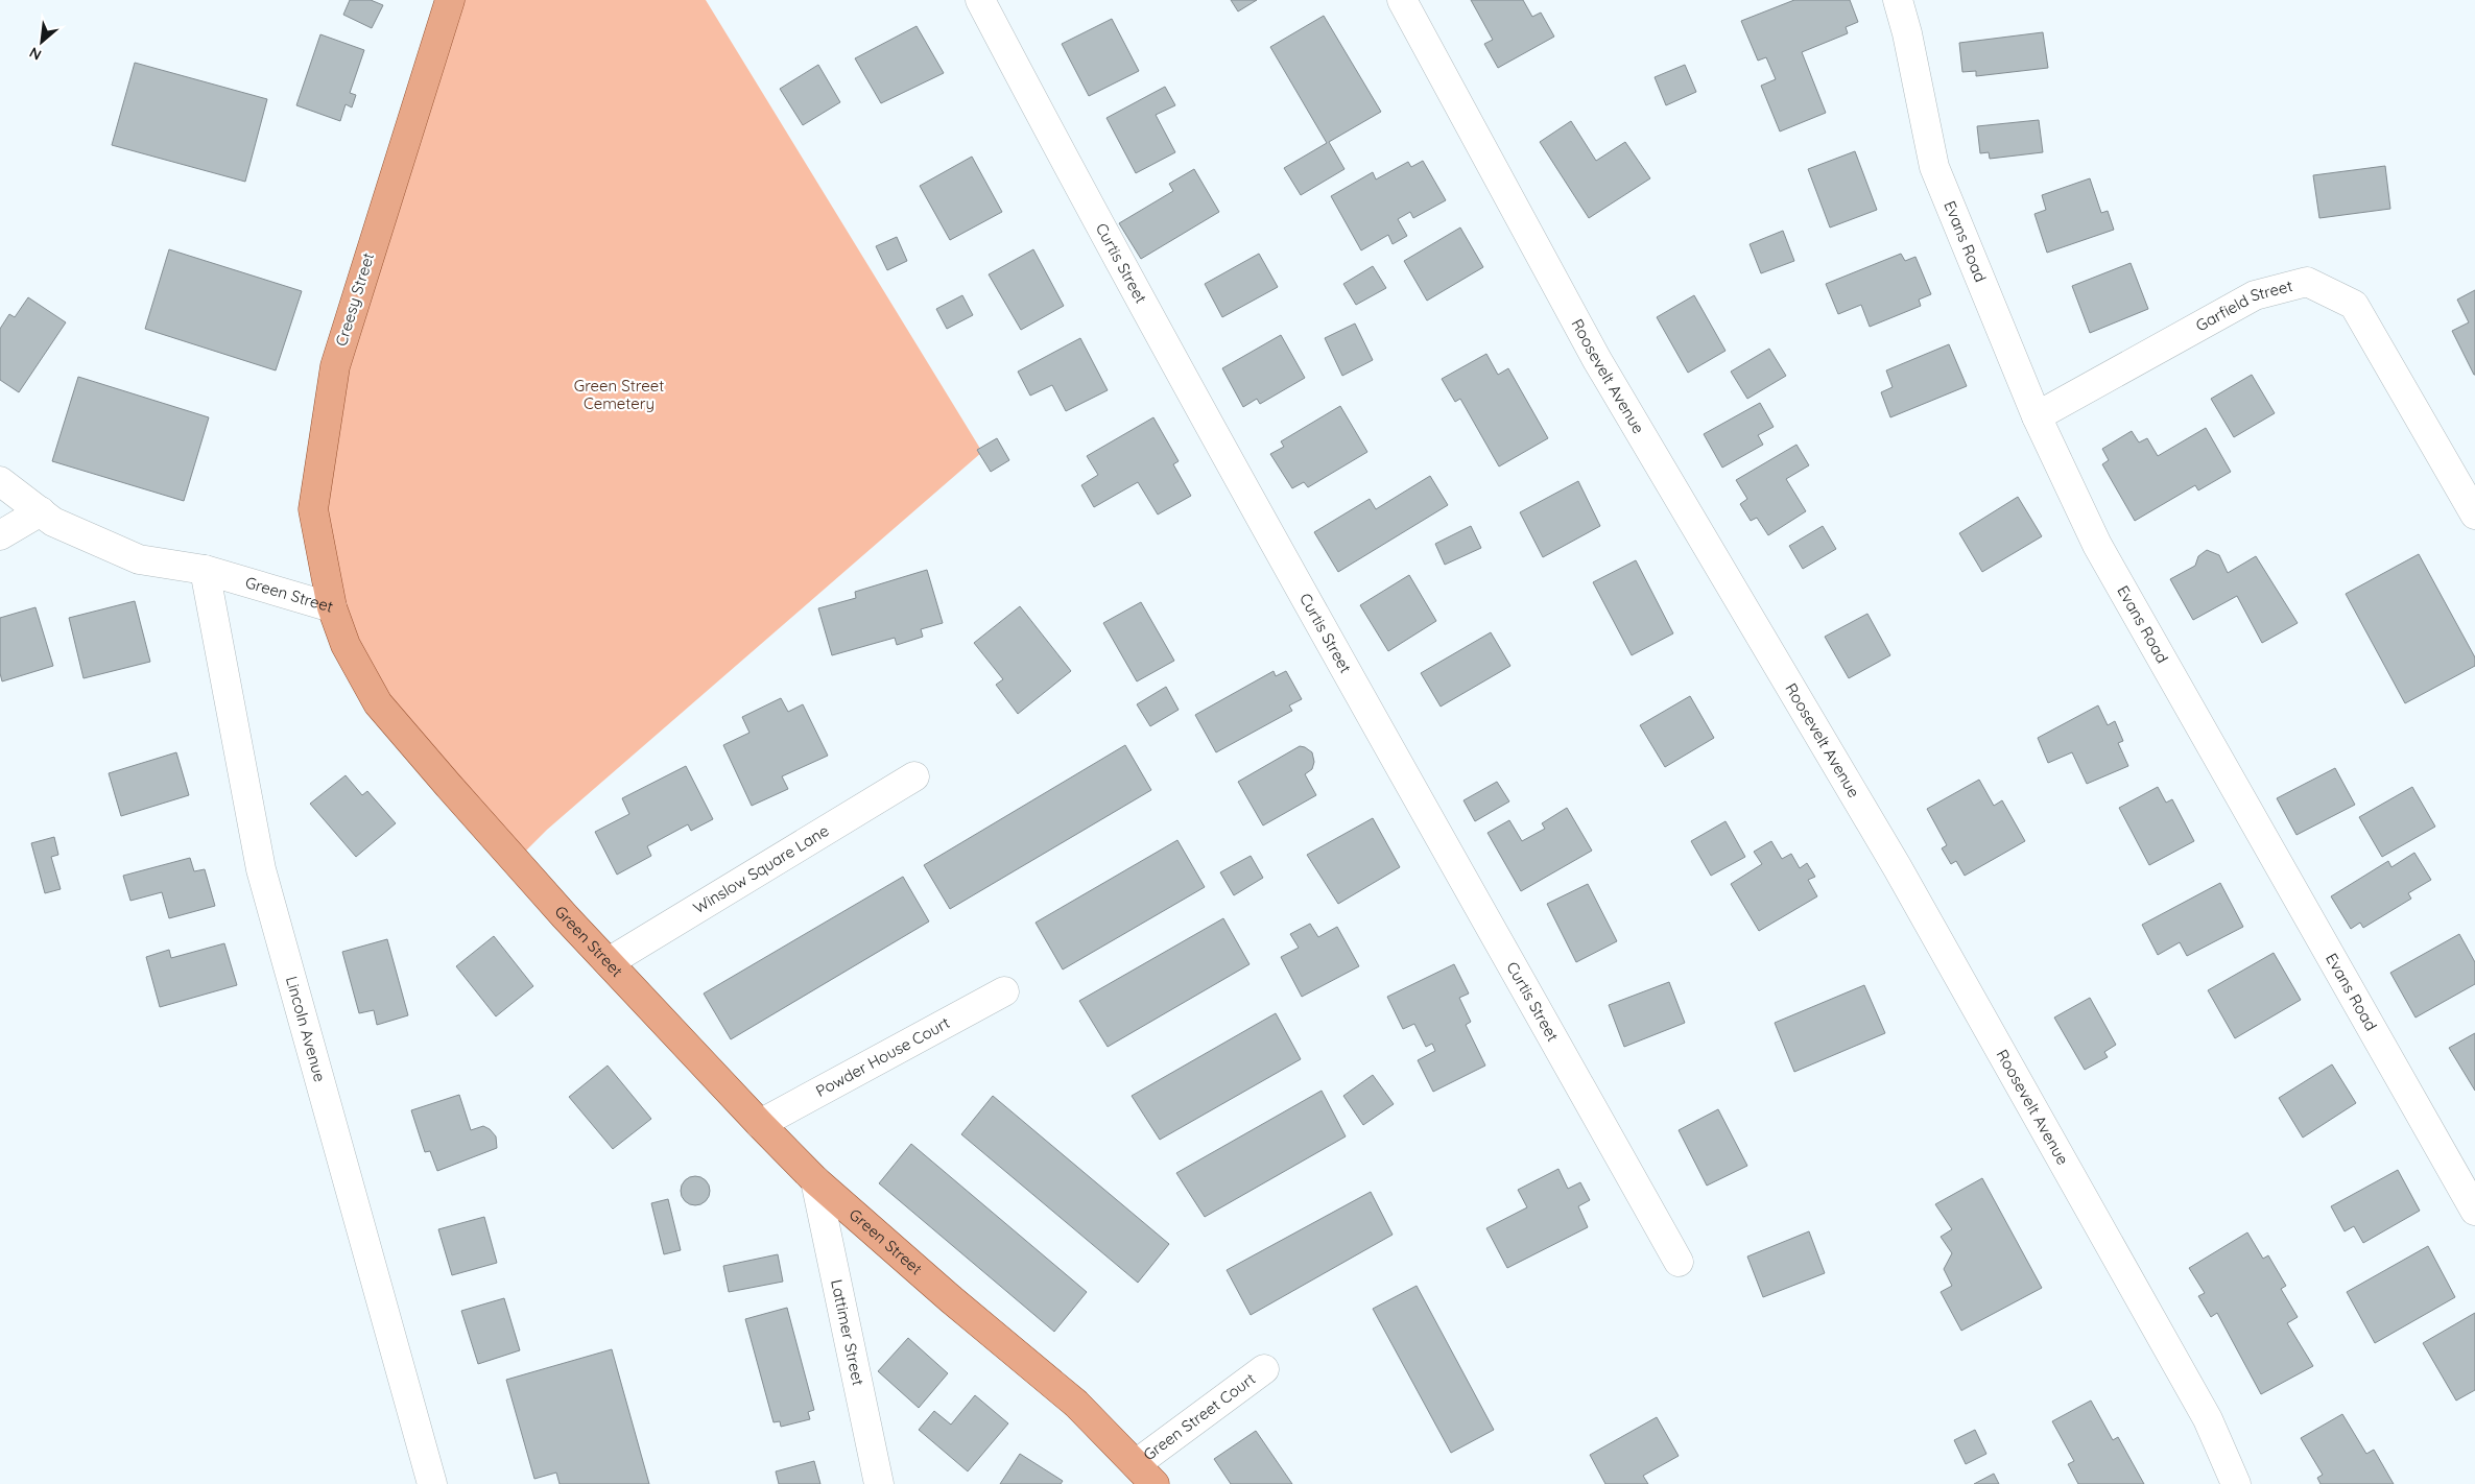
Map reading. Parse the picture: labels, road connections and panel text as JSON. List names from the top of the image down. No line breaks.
{"streets":{"main road":["Creesy Street","Green Street"],"street":["Evans Road","Curtis Street","Garfield Street","Roosevelt Avenue","Winslow Square Lane","Lincoln Avenue","Powder House Court","Lattimer Street","Green Street Court"]},"crossings":[["Evans Road","Garfield Street"],["Creesy Street","Green Street"],["Green Street","Winslow Square Lane"],["Green Street","Lincoln Avenue"],["Green Street","Powder House Court"],["Green Street","Lattimer Street"],["Green Street","Green Street Court"]],"parks":["Green Street Cemetery"],"north":"bottom left"}
